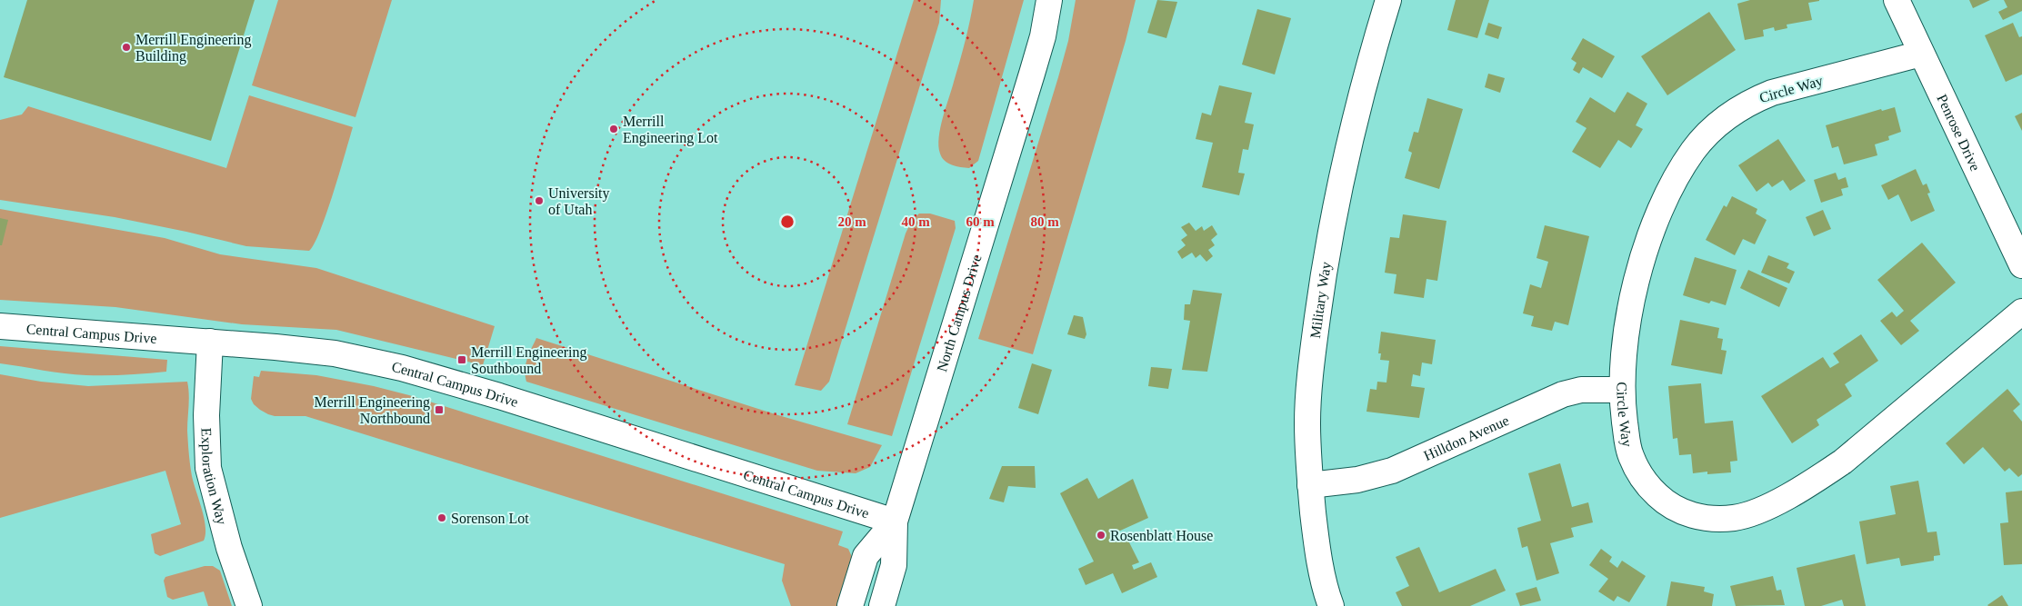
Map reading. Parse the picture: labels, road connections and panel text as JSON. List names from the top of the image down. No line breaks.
{"streets":{"street":["Circle Way","Penrose Drive","Military Way","North Campus Drive","Central Campus Drive","Hilldon Avenue","Exploration Way"]},"crossings":[["Circle Way","Penrose Drive"],["Circle Way","Hilldon Avenue"],["Military Way","Hilldon Avenue"],["North Campus Drive","Central Campus Drive"],["Central Campus Drive","Exploration Way"]],"places":{"other":["Merrill Engineering Building","Merrill Engineering Lot","University of Utah","Sorenson Lot","Rosenblatt House"],"transit":["Merrill Engineering Southbound","Merrill Engineering Northbound"]},"rings":["20 m","40 m","60 m","80 m"]}
